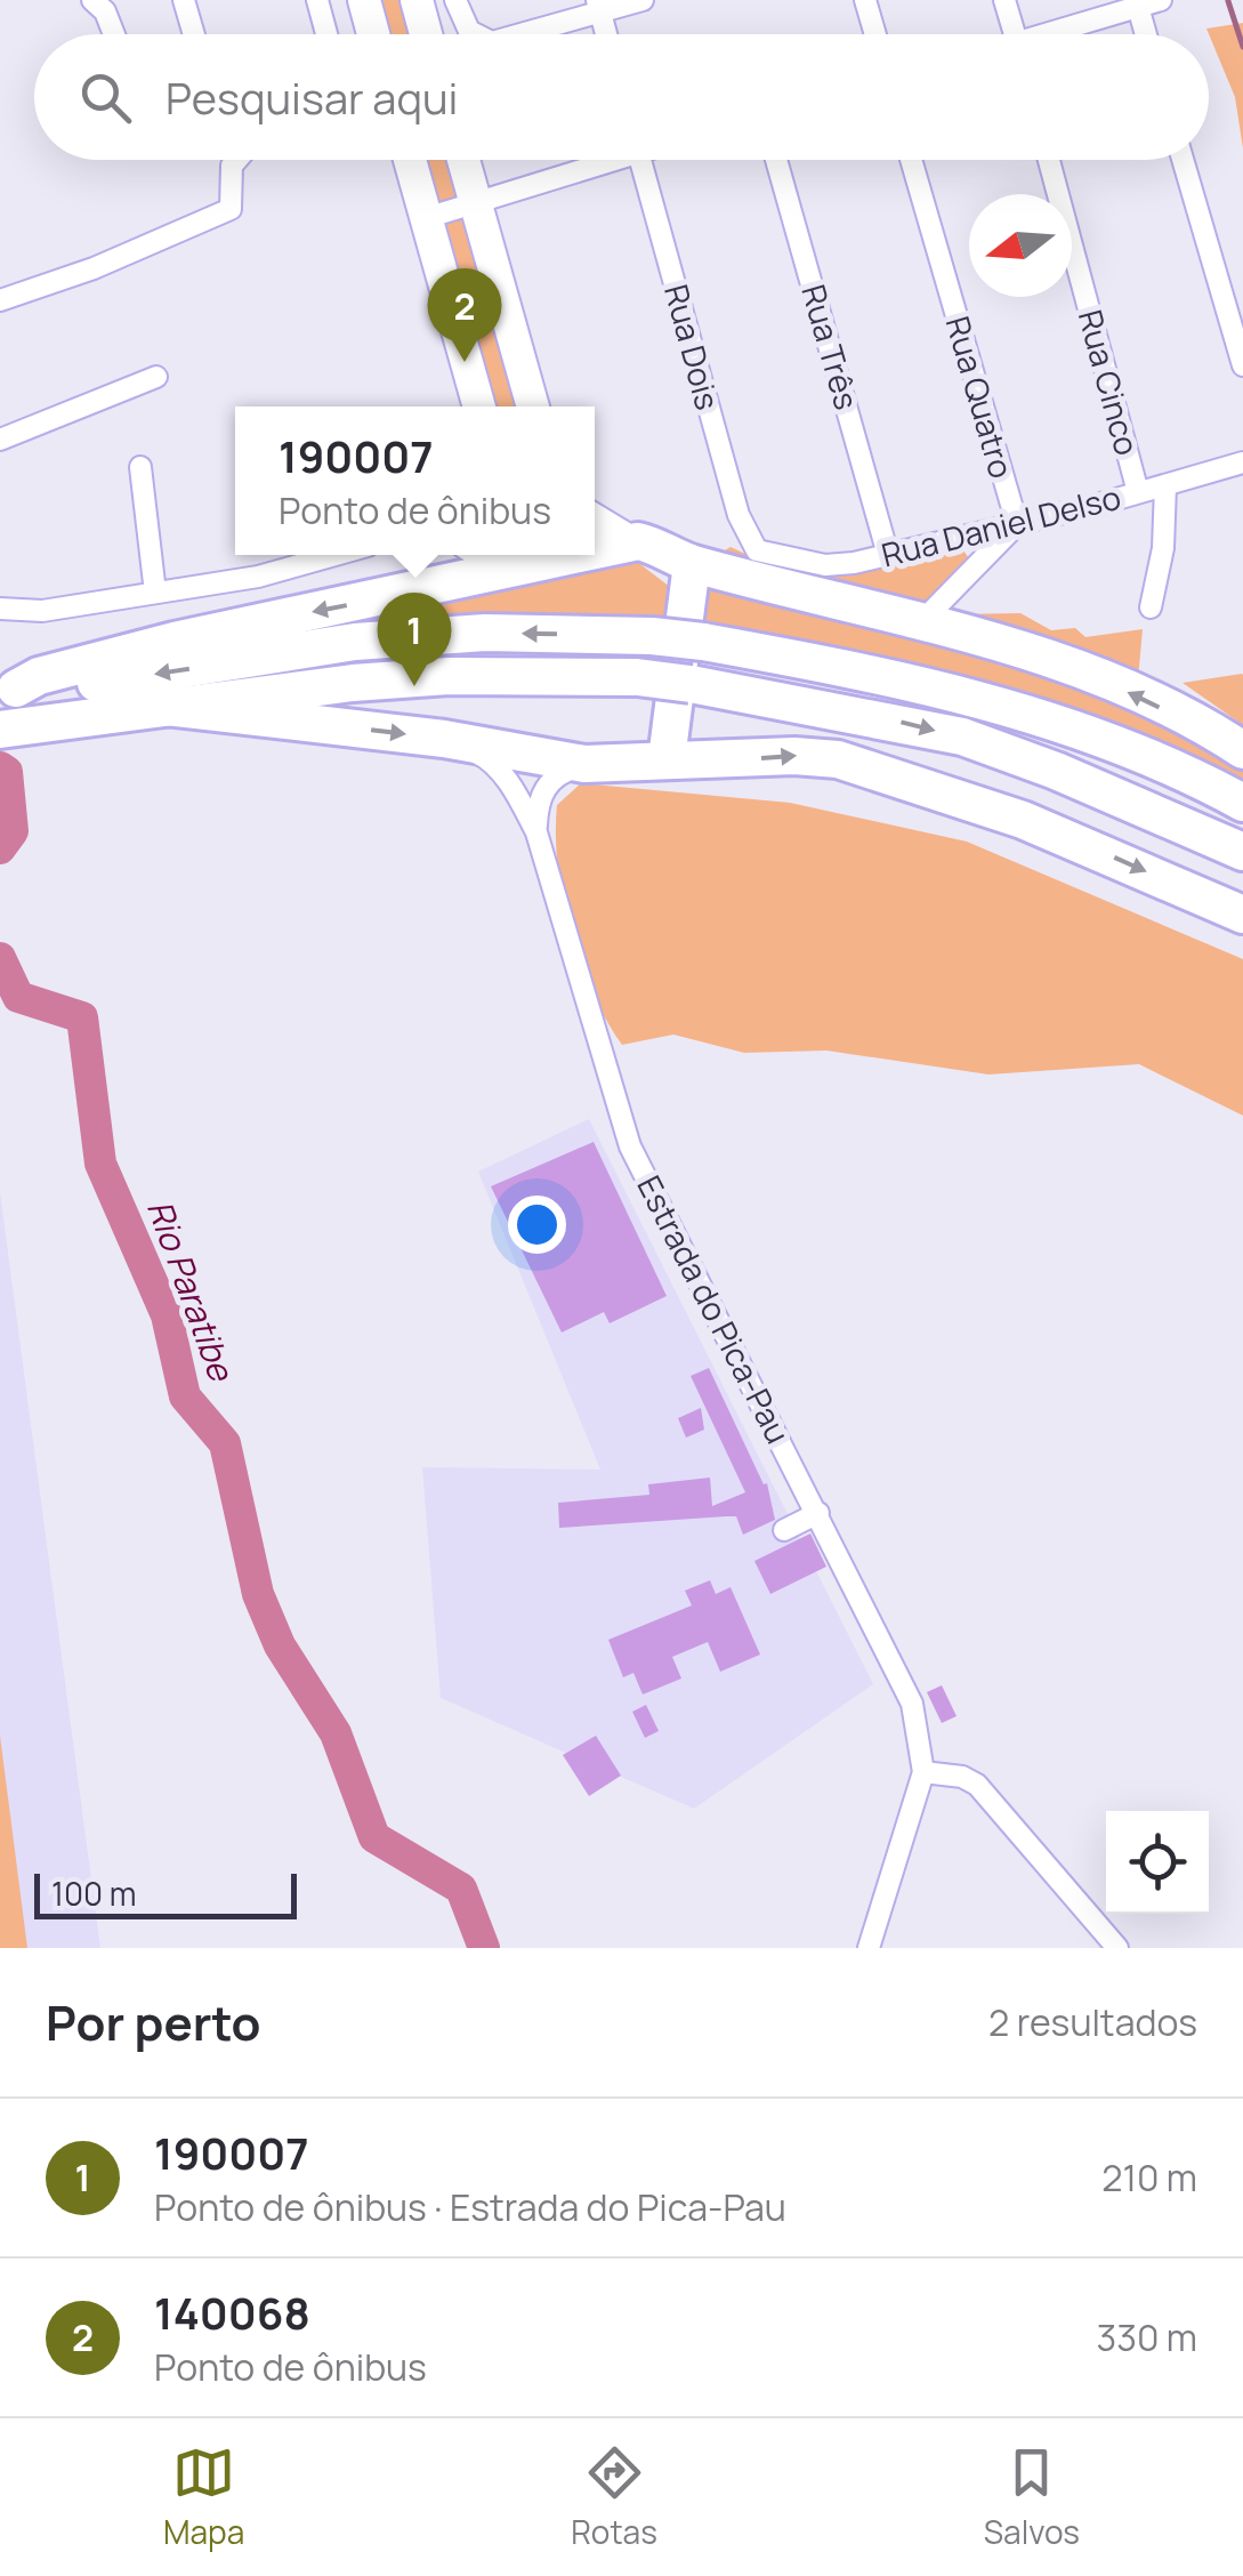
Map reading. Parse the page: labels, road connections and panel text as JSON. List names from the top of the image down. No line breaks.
{"streets":{"street":["Rua Dois","Rua Três","Rua Cinco","Rua Quatro","Rua Daniel Delso","Estrada do Pica-Pau"]},"crossings":[["Rua Dois","Rua Daniel Delso"],["Rua Três","Rua Daniel Delso"],["Rua Cinco","Rua Daniel Delso"],["Rua Quatro","Rua Daniel Delso"]],"water":["Rio Paratibe"],"scale_bar":"100 m","north":"left","page":{"search":"Pesquisar aqui","pins":["2","1"],"popup":["190007","Ponto de ônibus"],"scale":"100 m","heading":["Por perto","2 resultados"],"list":[{"mark":"1","name":"190007","note":"Ponto de ônibus · Estrada do Pica-Pau","value":"210 m"},{"mark":"2","name":"140068","note":"Ponto de ônibus","value":"330 m"}],"nav":["Mapa","Rotas","Salvos"]}}
